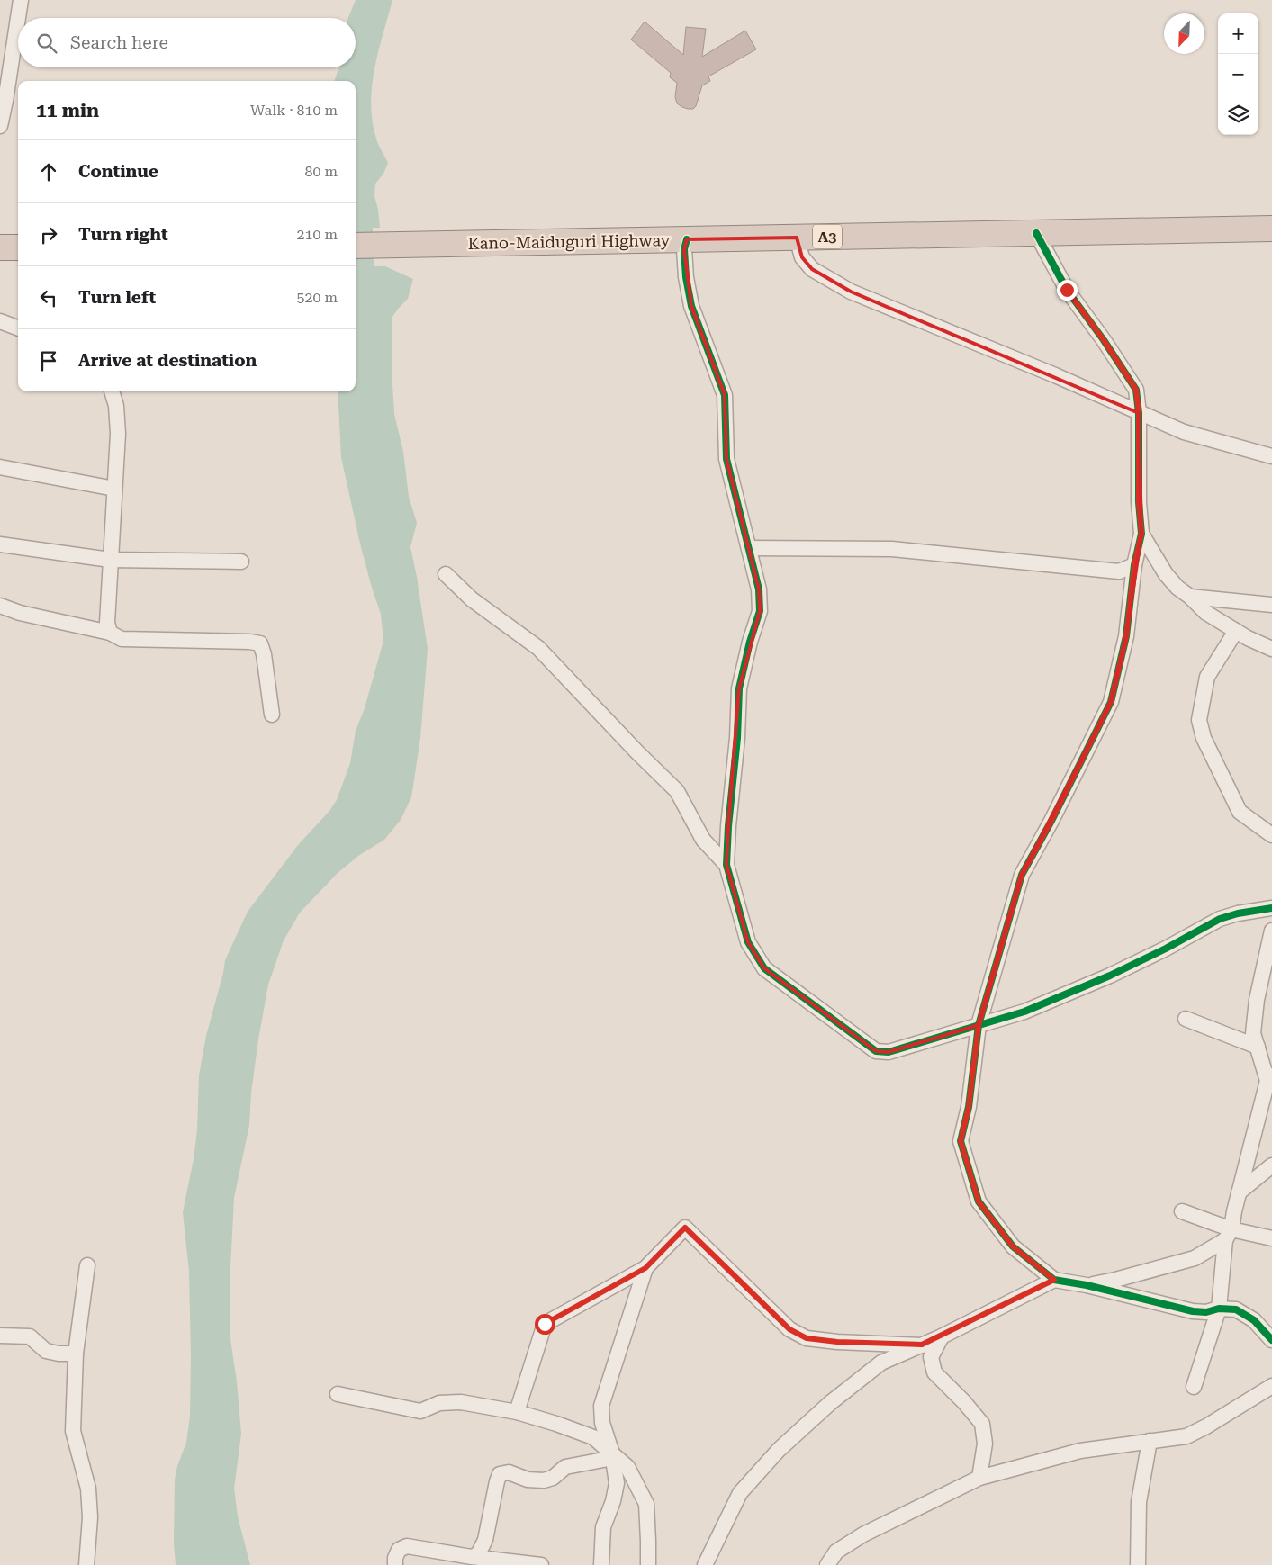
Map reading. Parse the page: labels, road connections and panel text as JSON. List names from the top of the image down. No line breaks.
{"streets":{"highway":["A3","Kano-Maiduguri Highway"]},"north":"bottom left","page":{"map_buttons":["+","−"],"search":"Search here","heading":["11 min","Walk · 810 m"],"list":[["Continue","80 m"],["Turn right","210 m"],["Turn left","520 m"],"Arrive at destination"]}}
